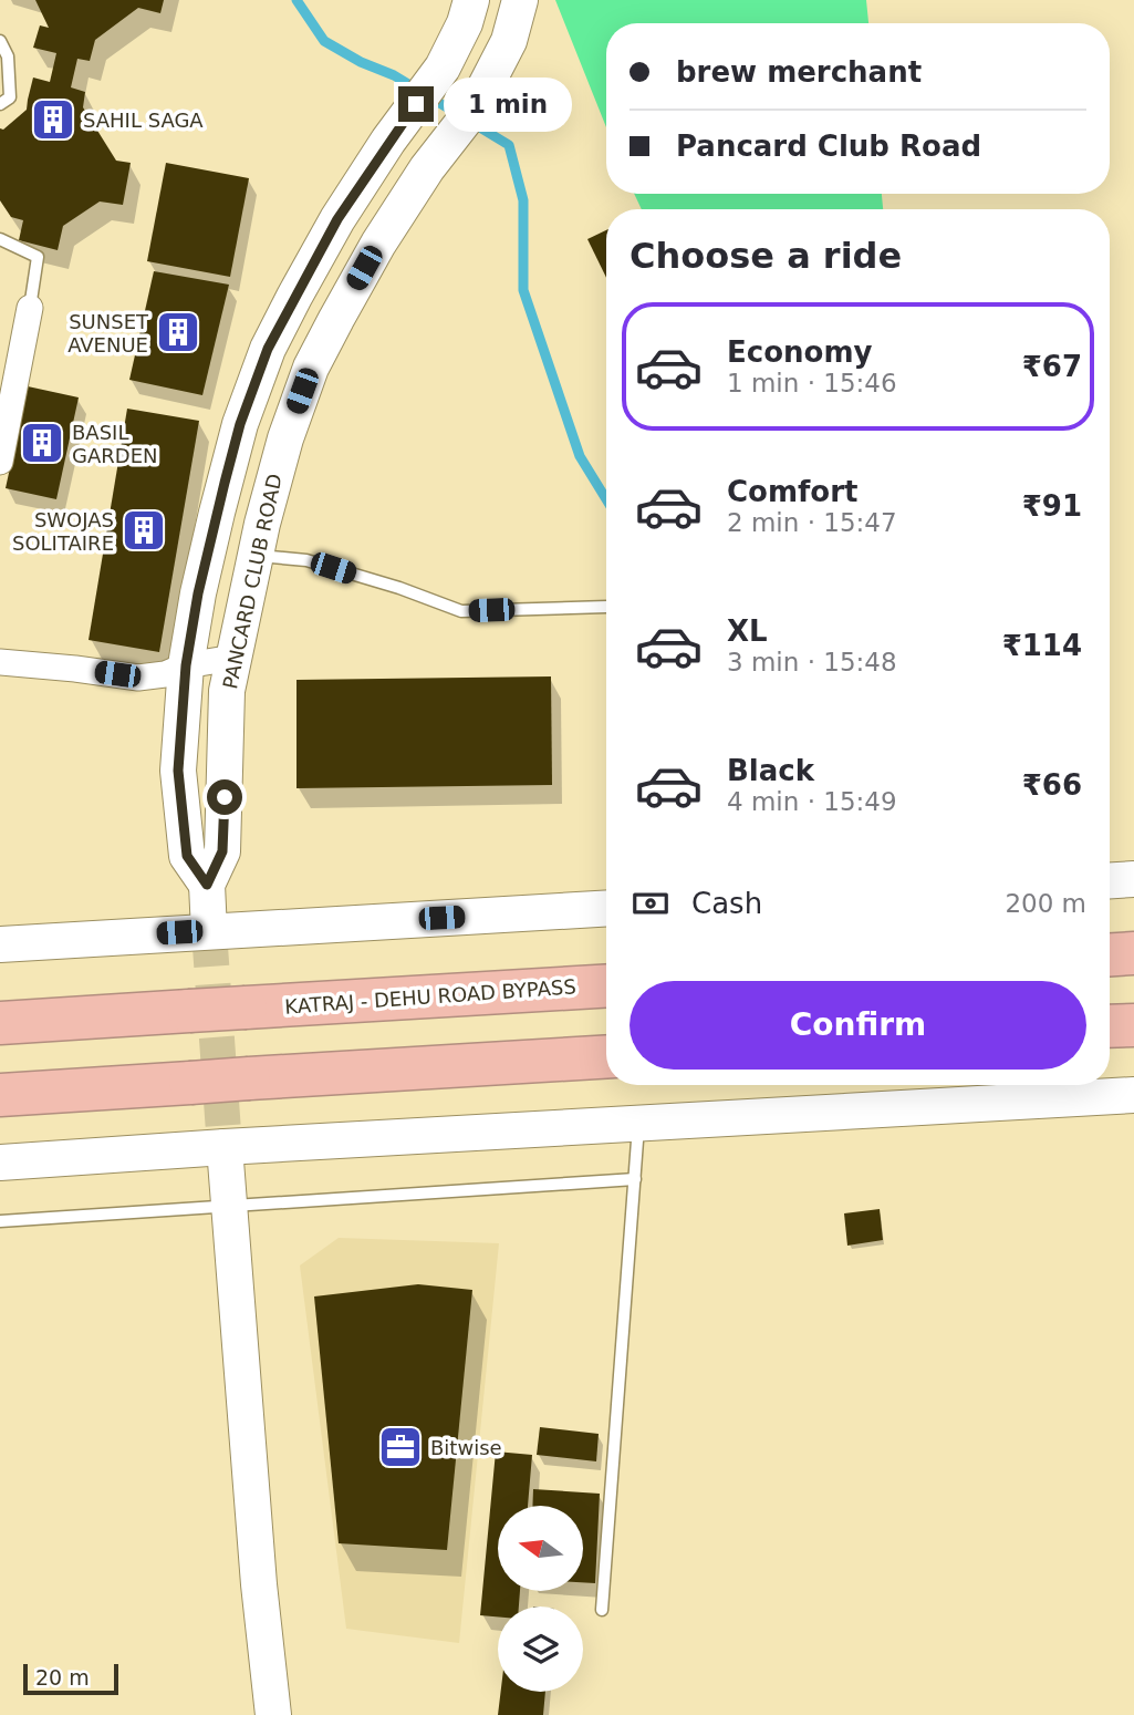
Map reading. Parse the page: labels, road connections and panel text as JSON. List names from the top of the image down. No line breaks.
{"streets":{"highway":["KATRAJ - DEHU ROAD BYPASS"],"street":["PANCARD CLUB ROAD"]},"places":{"building":["SAHIL SAGA","SUNSET AVENUE","BASIL GARDEN","SWOJAS SOLITAIRE"],"office":["Bitwise"]},"scale_bar":"20 m","north":"left","page":{"banner":["brew merchant","Pancard Club Road"],"bubble":"1 min","heading":"Choose a ride","list":[{"name":"Economy","note":"1 min · 15:46","value":"₹67"},{"name":"Comfort","note":"2 min · 15:47","value":"₹91"},{"name":"XL","note":"3 min · 15:48","value":"₹114"},{"name":"Black","note":"4 min · 15:49","value":"₹66"}],"pay":["Cash","200 m"],"buttons":"Confirm","scale":"20 m"}}
